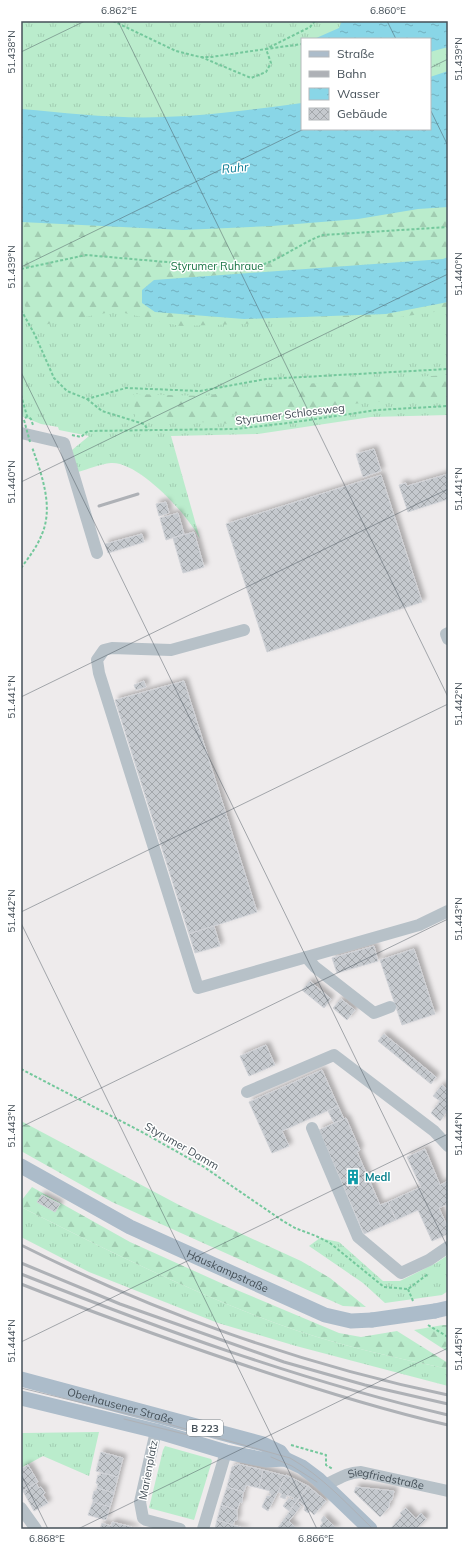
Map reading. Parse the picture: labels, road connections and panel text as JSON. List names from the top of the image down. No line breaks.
{"streets":{"main road":["Hauskampstraße","Oberhausener Straße","B 223"],"street":["Marienplatz","Siegfriedstraße"],"path":["Styrumer Schlossweg","Styrumer Damm"]},"crossings":[["Oberhausener Straße","Marienplatz"],["Oberhausener Straße","Siegfriedstraße"]],"water":["Ruhr"],"parks":["Styrumer Ruhraue"],"places":{"building":["Medl"]},"legend":["Straße","Bahn","Wasser","Gebäude"],"coordinates":["6.862°E","6.860°E","51.438°N","51.439°N","51.440°N","51.441°N","51.442°N","51.443°N","51.444°N","51.445°N","6.868°E","6.866°E"]}
